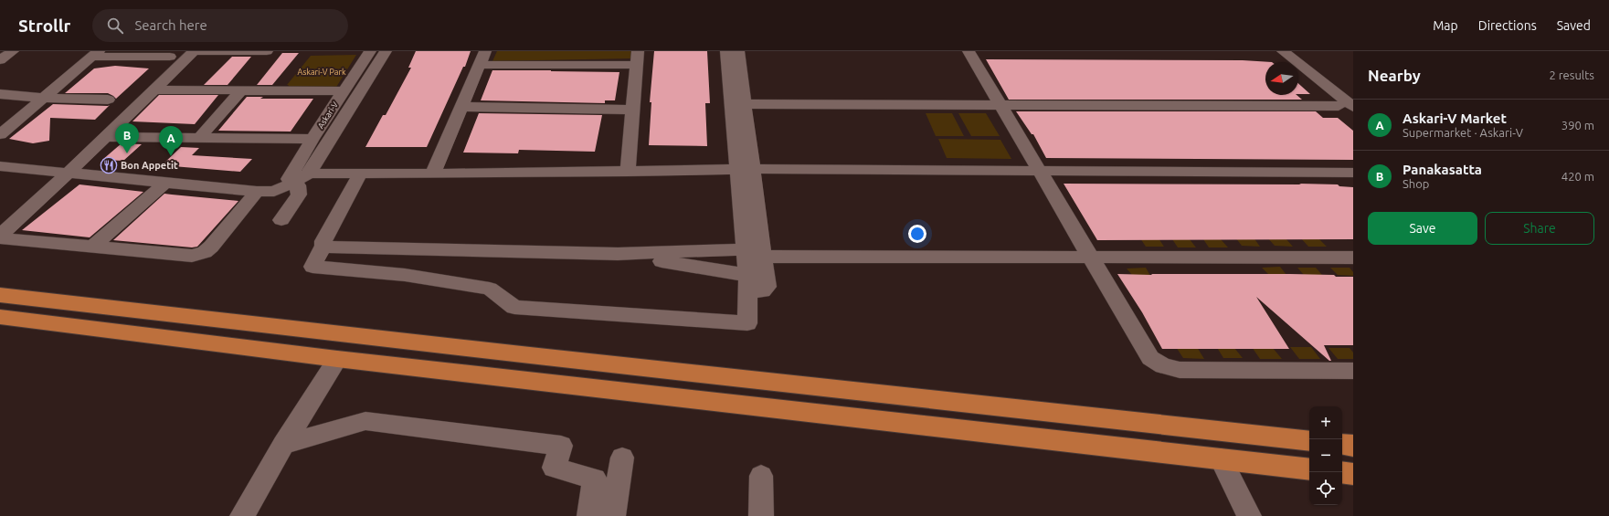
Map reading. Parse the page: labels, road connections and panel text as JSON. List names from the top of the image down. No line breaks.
{"streets":{"street":["Askari-V"]},"parks":["Askari-V Park"],"places":{"restaurant":["Bon Appetit"]},"north":"left","page":{"header":"Strollr","search":"Search here","nav":["Map","Directions","Saved"],"heading":["Nearby","2 results"],"list":[{"mark":"A","name":"Askari-V Market","note":"Supermarket · Askari-V","value":"390 m"},{"mark":"B","name":"Panakasatta","note":"Shop","value":"420 m"}],"pins":["B","A"],"buttons":["Save","Share"],"map_buttons":["+","−"]}}
